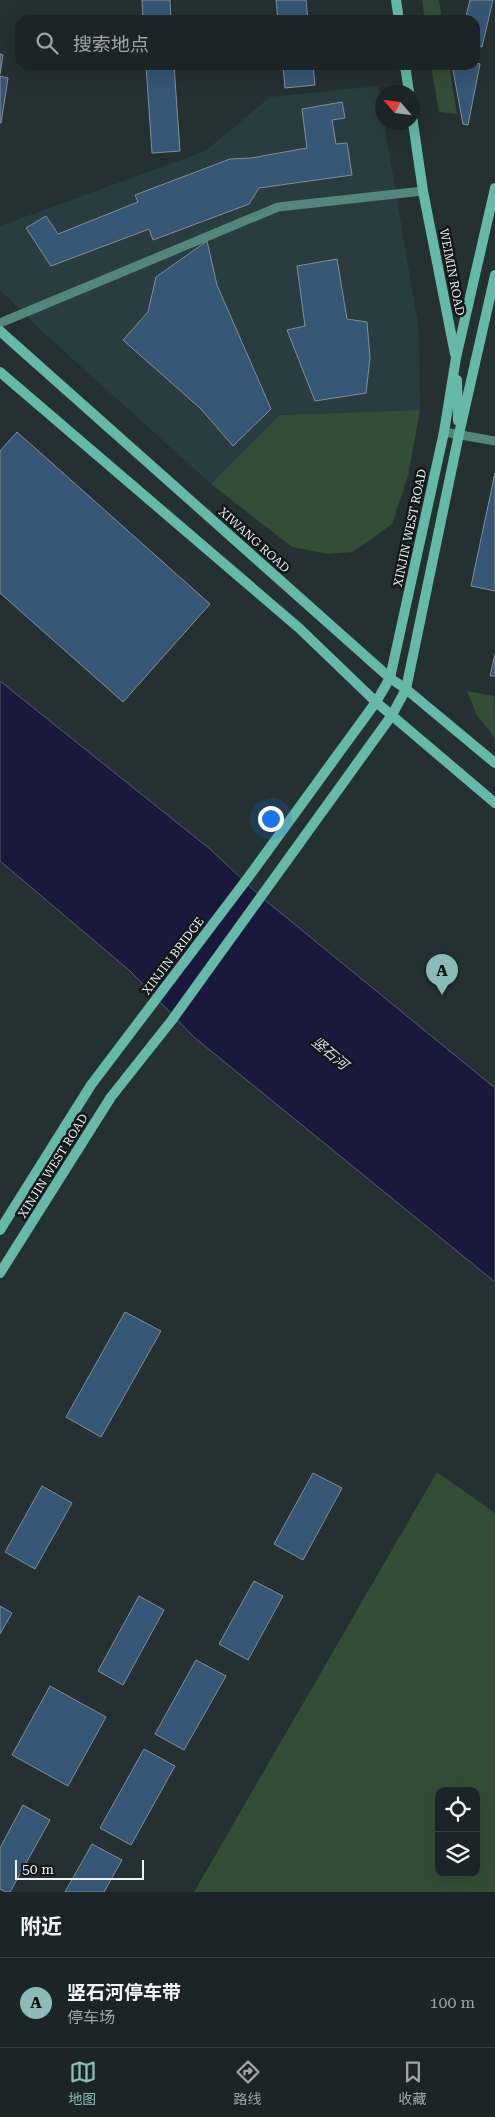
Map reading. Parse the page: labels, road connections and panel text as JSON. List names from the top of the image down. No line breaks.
{"streets":{"main road":["WEIMIN ROAD","XINJIN WEST ROAD","XIWANG ROAD","XINJIN BRIDGE"]},"crossings":[["WEIMIN ROAD","XINJIN WEST ROAD"],["XINJIN WEST ROAD","XIWANG ROAD"],["XINJIN WEST ROAD","XINJIN BRIDGE"]],"water":["竖石河"],"scale_bar":"50 m","north":"top left","page":{"search":"搜索地点","pins":"A","scale":"50 m","heading":"附近","list":[{"mark":"A","name":"竖石河停车带","note":"停车场","value":"100 m"}],"nav":["地图","路线","收藏"]}}
